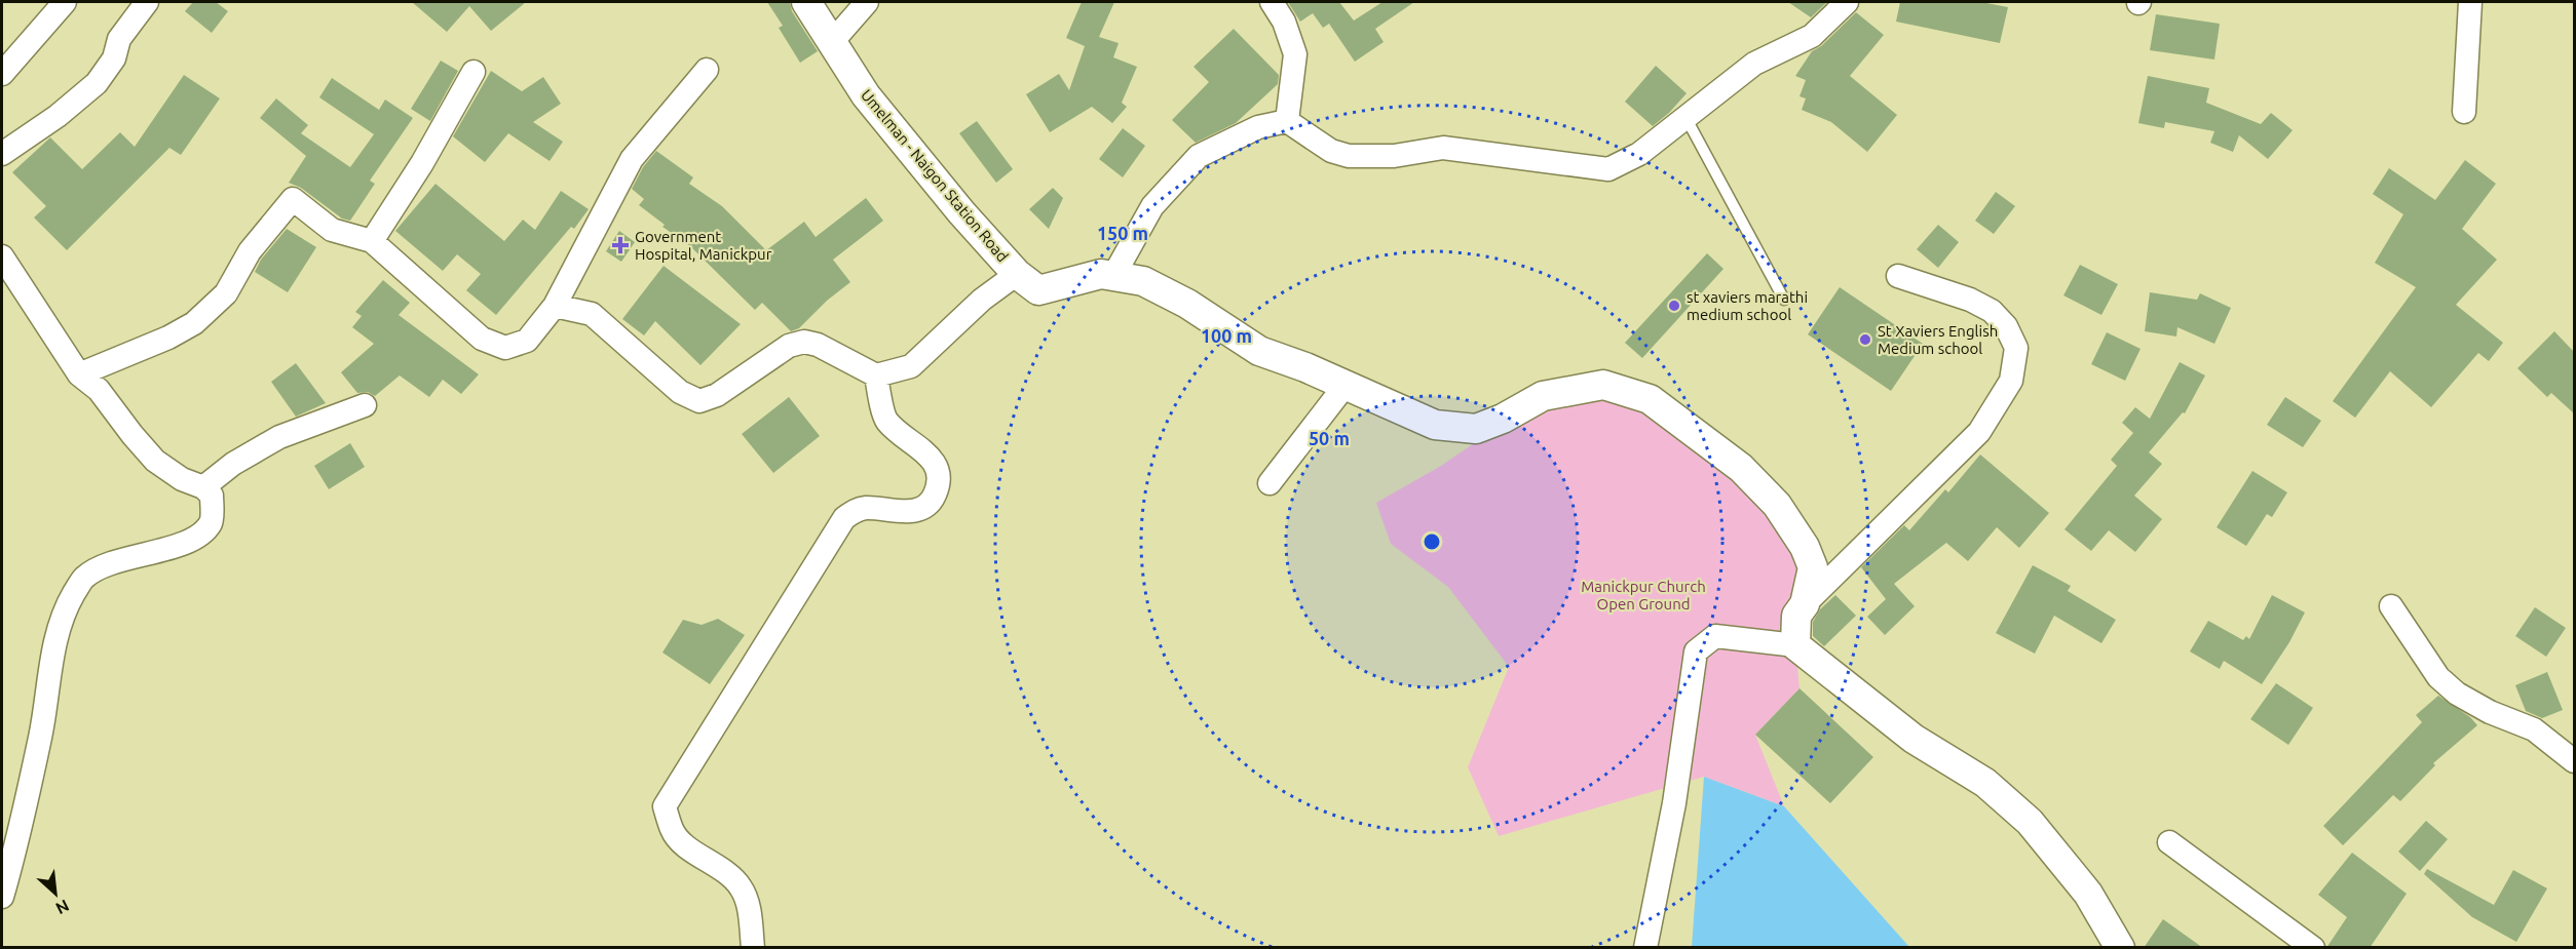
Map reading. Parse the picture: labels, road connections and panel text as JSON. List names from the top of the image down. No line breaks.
{"streets":{"street":["Umelman - Naigon Station Road"]},"parks":["Manickpur Church Open Ground"],"places":{"health":["Government Hospital, Manickpur"],"other":["st xaviers marathi medium school","St Xaviers English Medium school"]},"north":"bottom right","rings":["150 m","100 m","50 m"]}
